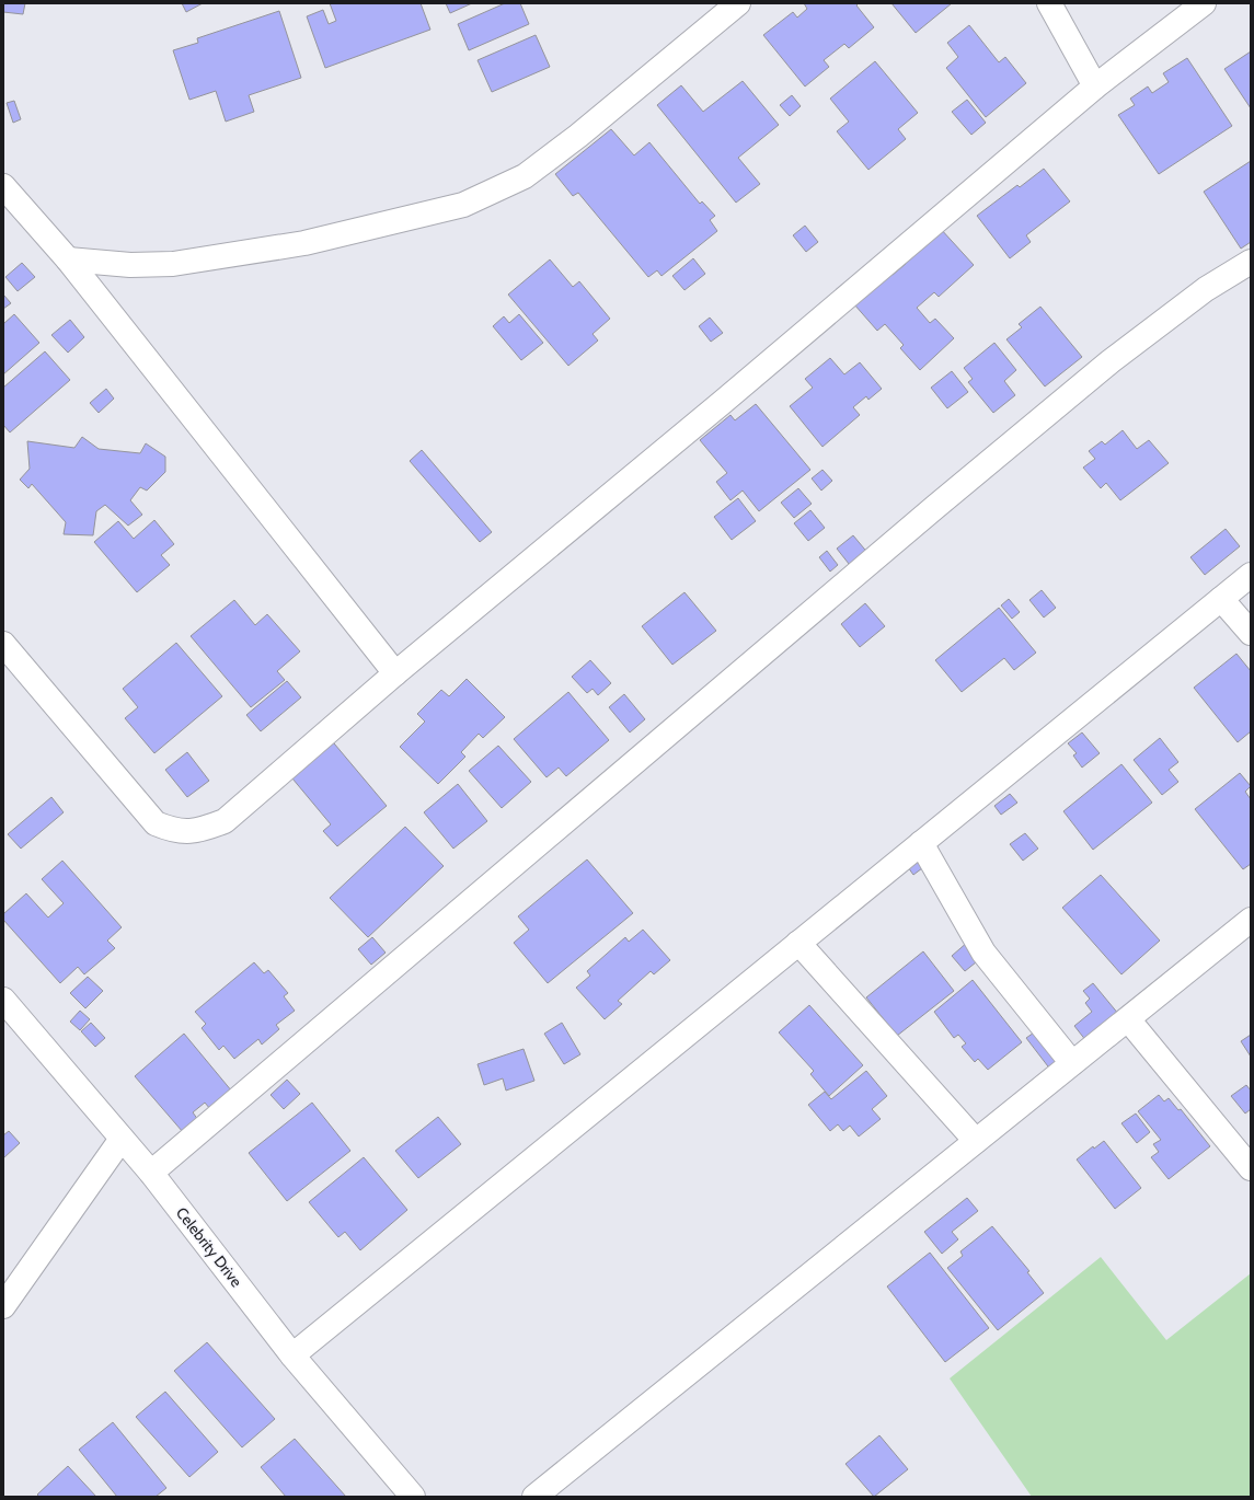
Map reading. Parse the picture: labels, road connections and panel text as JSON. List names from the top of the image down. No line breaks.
{"streets":{"street":["Celebrity Drive"]}}
